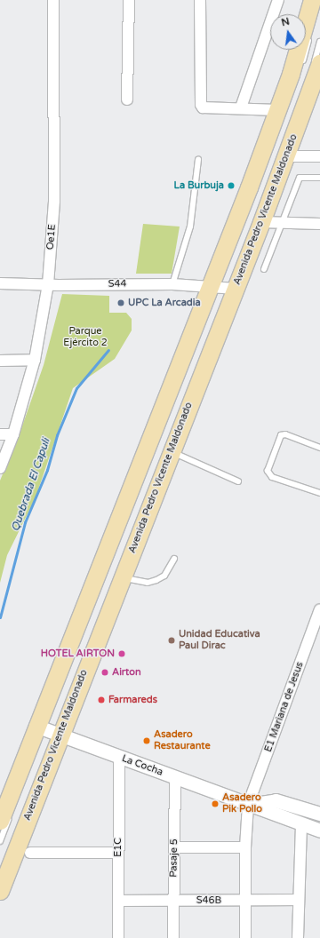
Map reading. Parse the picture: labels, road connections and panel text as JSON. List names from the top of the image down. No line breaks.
{"streets":{"main road":["Avenida Pedro Vicente Maldonado"],"street":["Oe1E","S44","E1 Mariana de Jesus","La Cocha","E1C","Pasaje 5","S46B"]},"crossings":[["Avenida Pedro Vicente Maldonado","S44"],["Avenida Pedro Vicente Maldonado","La Cocha"],["Oe1E","S44"],["E1 Mariana de Jesus","La Cocha"],["E1 Mariana de Jesus","S46B"],["La Cocha","E1C"],["La Cocha","Pasaje 5"],["E1C","S46B"],["Pasaje 5","S46B"]],"water":["Quebrada El Capuli"],"parks":["Parque Ejército 2"],"places":["La Burbuja","UPC La Arcadia","Unidad Educativa Paul Dirac","HOTEL AIRTON","Airton","Farmareds","Asadero Restaurante","Asadero Pik Pollo"],"north":"top"}
